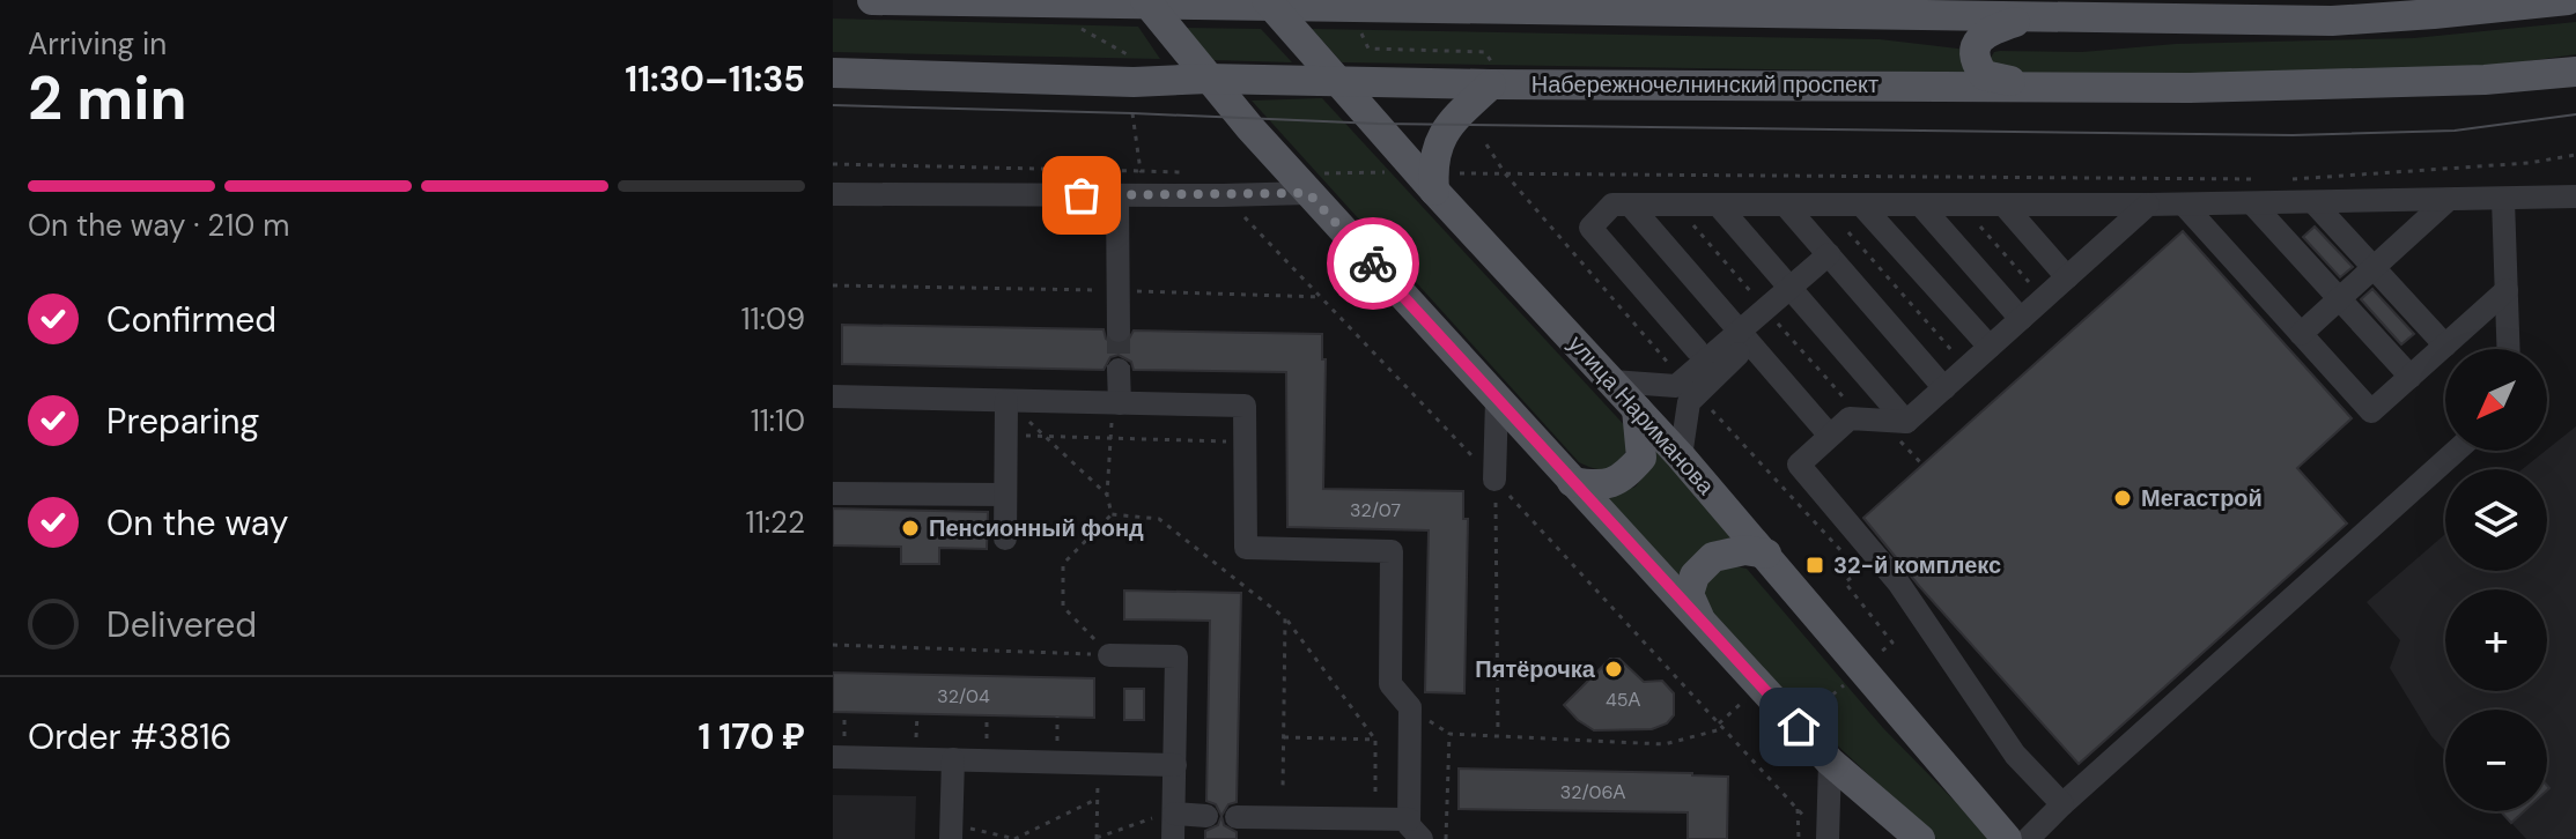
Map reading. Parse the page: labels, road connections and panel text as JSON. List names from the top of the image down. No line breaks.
{"streets":{"main road":["Набережночелнинский проспект","улица Нариманова"]},"crossings":[["Набережночелнинский проспект","улица Нариманова"]],"places":{"other":["Мегастрой","Пенсионный фонд","Пятёрочка"],"transit":["32-й комплекс"]},"house_numbers":["32/07","32/04","45А","32/06А"],"north":"bottom left","page":{"heading":["2 min","Arriving in","11:30–11:35"],"panel":["Order #3816","1 170 ₽"],"bar":"On the way · 210 m","list":[["Confirmed","11:09"],["Preparing","11:10"],["On the way","11:22"],"Delivered"],"map_buttons":["+","−"]}}
